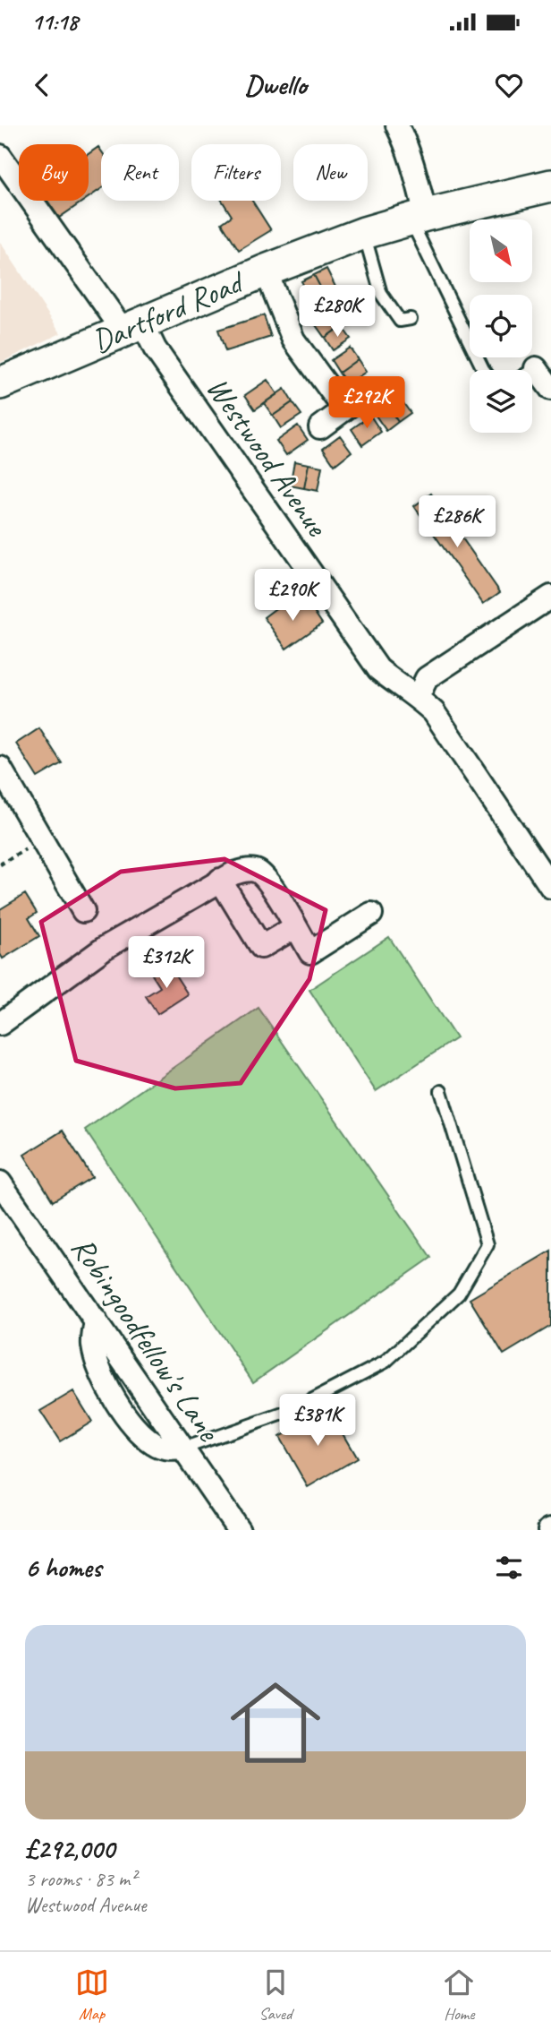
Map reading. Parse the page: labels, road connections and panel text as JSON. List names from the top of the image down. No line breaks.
{"streets":{"main road":["Dartford Road"],"street":["Westwood Avenue","Robingoodfellow's Lane"]},"crossings":[["Dartford Road","Westwood Avenue"]],"north":"bottom right","page":{"status":"11:18","header":"Dwello","chip":["Buy","Rent","Filters","New"],"price":["£280K","£292K","£286K","£290K","£312K","£381K"],"heading":"6 homes","list":[{"name":"£292,000","note":"3 rooms · 83 m² · Westwood Avenue"}],"tabs":["Map","Saved","Home"]}}
